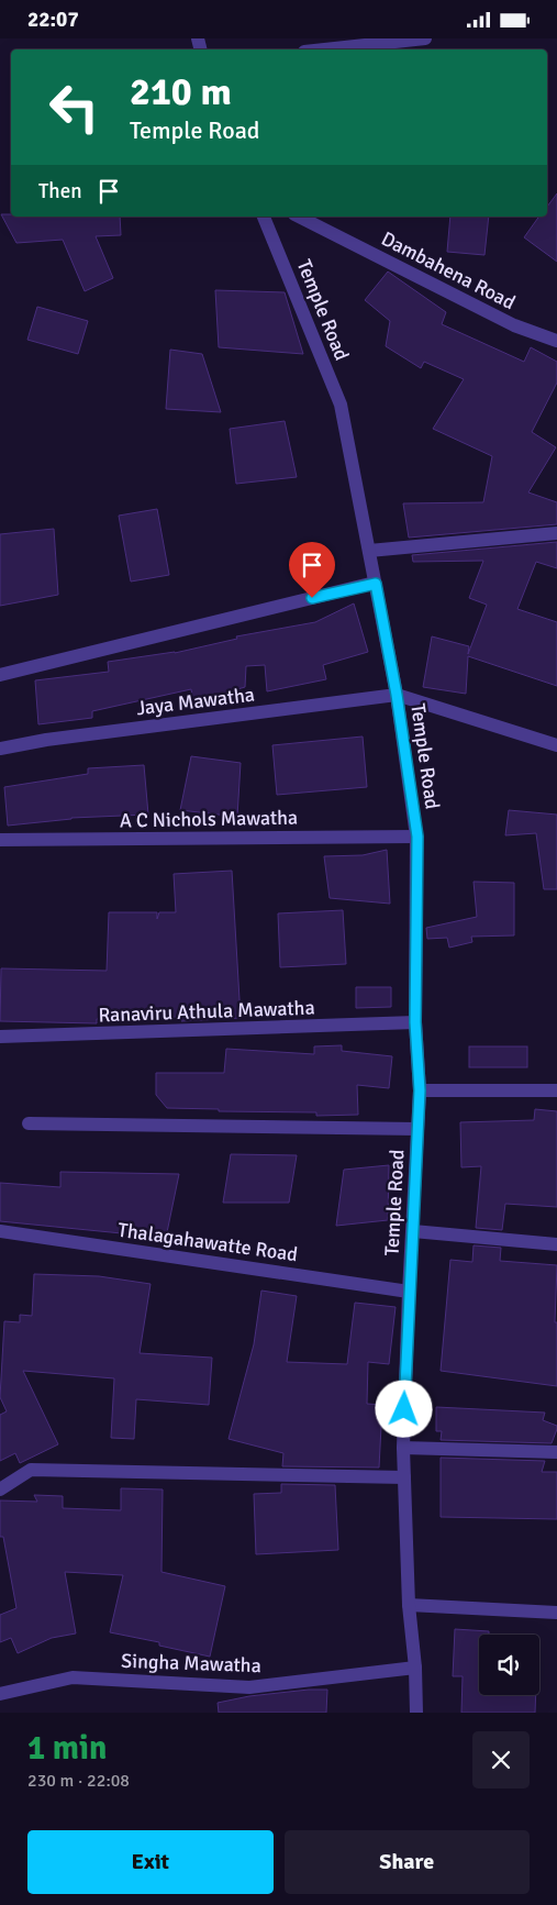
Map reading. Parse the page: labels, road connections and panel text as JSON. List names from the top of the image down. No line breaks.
{"streets":{"street":["Dambahena Road","Temple Road","Jaya Mawatha","A C Nichols Mawatha","Ranaviru Athula Mawatha","Thalagahawatte Road","Singha Mawatha"]},"crossings":[["Temple Road","Jaya Mawatha"],["Temple Road","A C Nichols Mawatha"],["Temple Road","Ranaviru Athula Mawatha"],["Temple Road","Thalagahawatte Road"],["Temple Road","Singha Mawatha"]],"page":{"status":"22:07","turn":["210 m","Temple Road"],"then":"Then","heading":["1 min","230 m · 22:08"],"buttons":["Exit","Share"]}}
